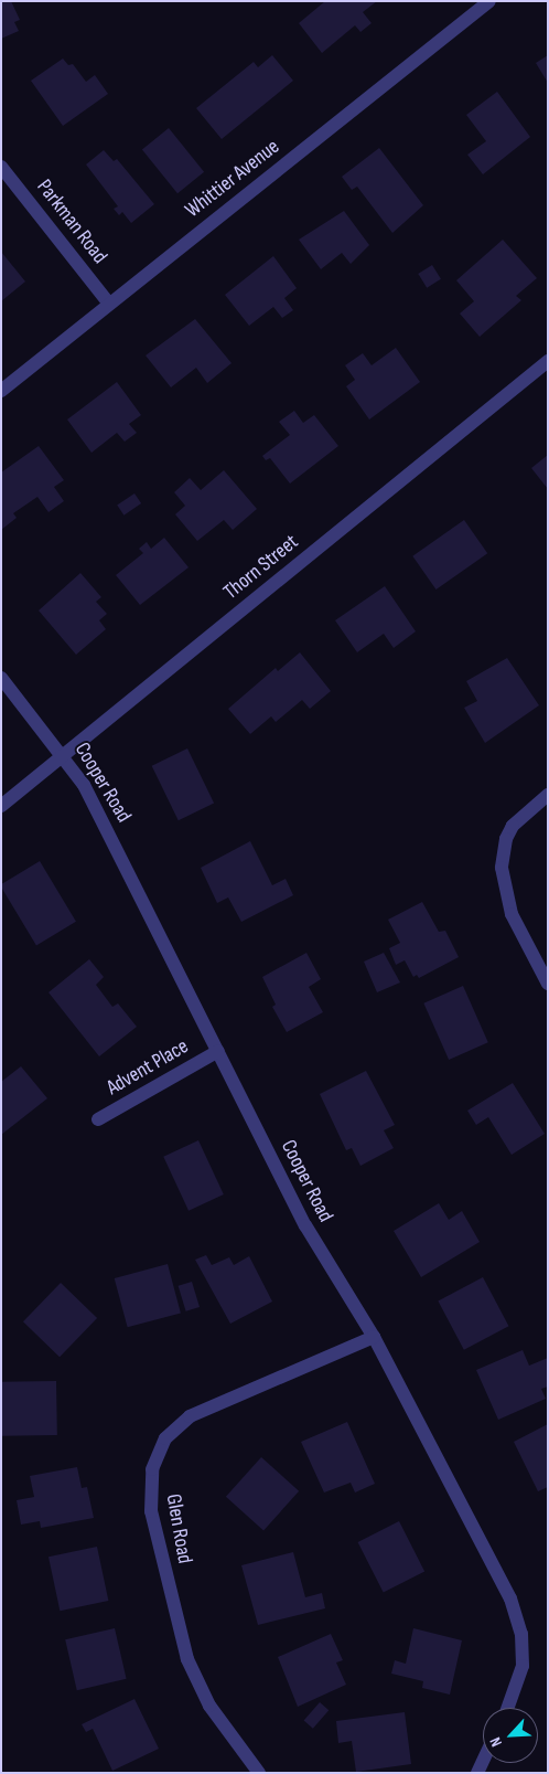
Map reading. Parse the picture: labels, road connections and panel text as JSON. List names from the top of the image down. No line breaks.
{"streets":{"street":["Whittier Avenue","Parkman Road","Thorn Street","Cooper Road","Advent Place","Glen Road"]},"crossings":[["Whittier Avenue","Parkman Road"],["Thorn Street","Cooper Road"],["Cooper Road","Advent Place"],["Cooper Road","Glen Road"]],"north":"bottom left"}
